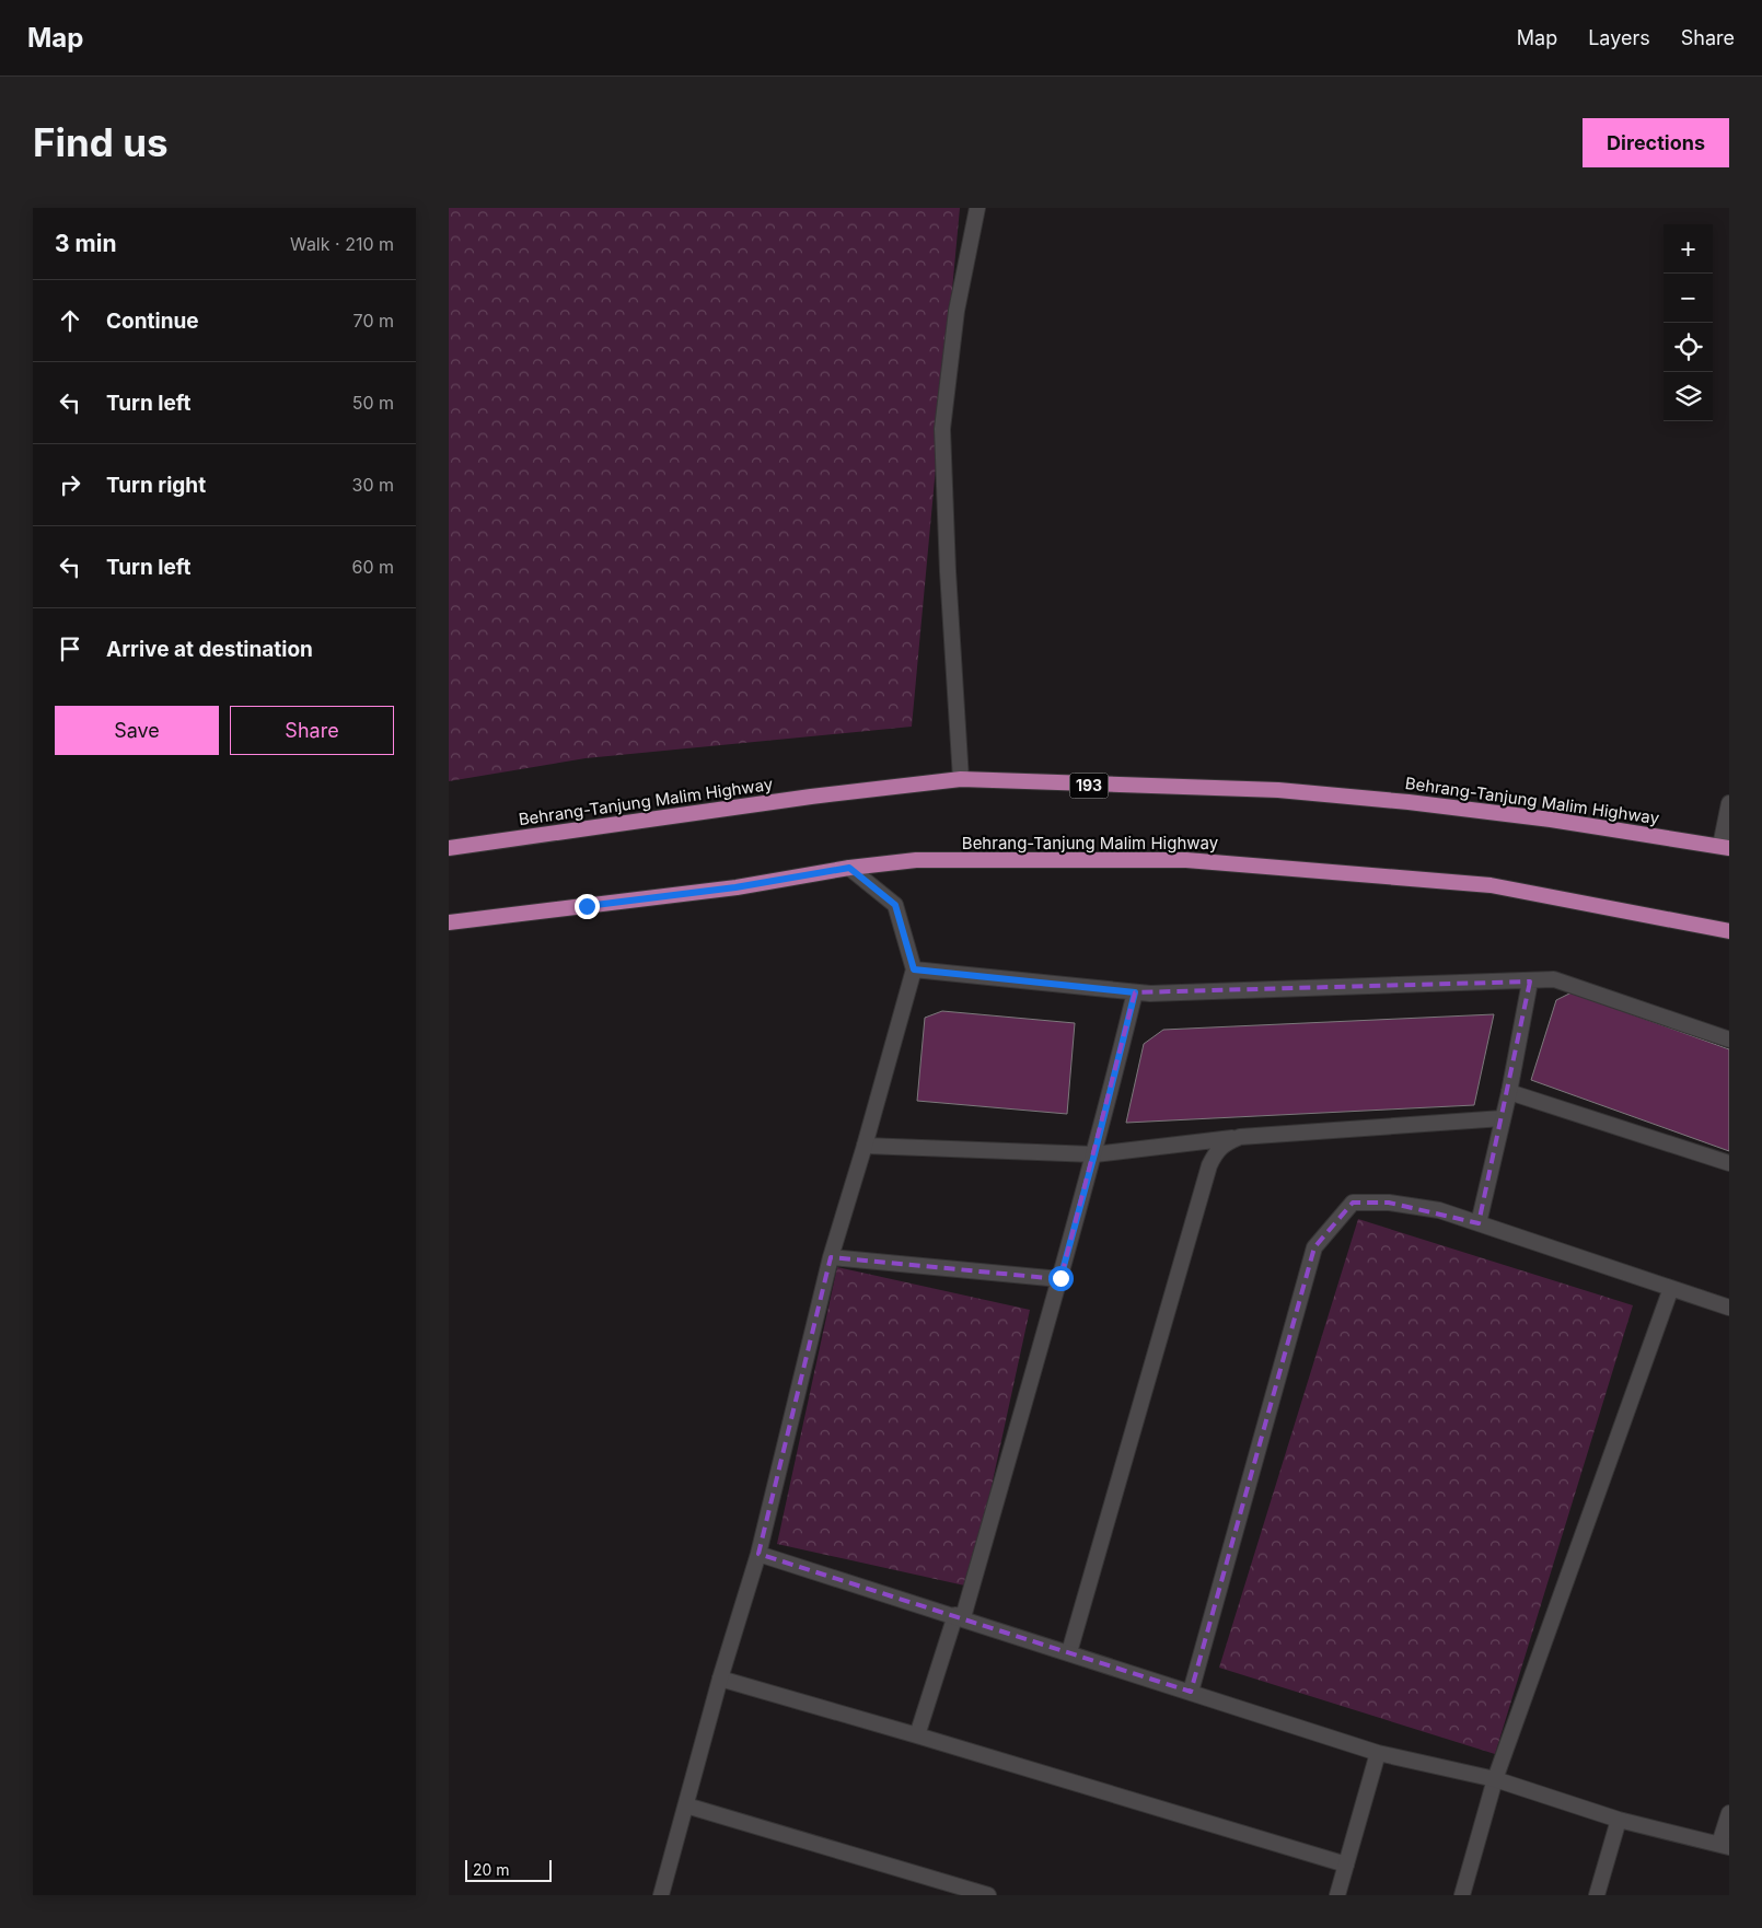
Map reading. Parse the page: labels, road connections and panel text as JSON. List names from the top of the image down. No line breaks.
{"streets":{"main road":["193","Behrang-Tanjung Malim Highway"]},"scale_bar":"20 m","page":{"header":"Map","nav":["Map","Layers","Share"],"buttons":["Directions",["Save","Share"]],"title":"Find us","heading":["3 min","Walk · 210 m"],"map_buttons":["+","−"],"list":[["Continue","70 m"],["Turn left","50 m"],["Turn right","30 m"],["Turn left","60 m"],"Arrive at destination"],"scale":"20 m"}}
